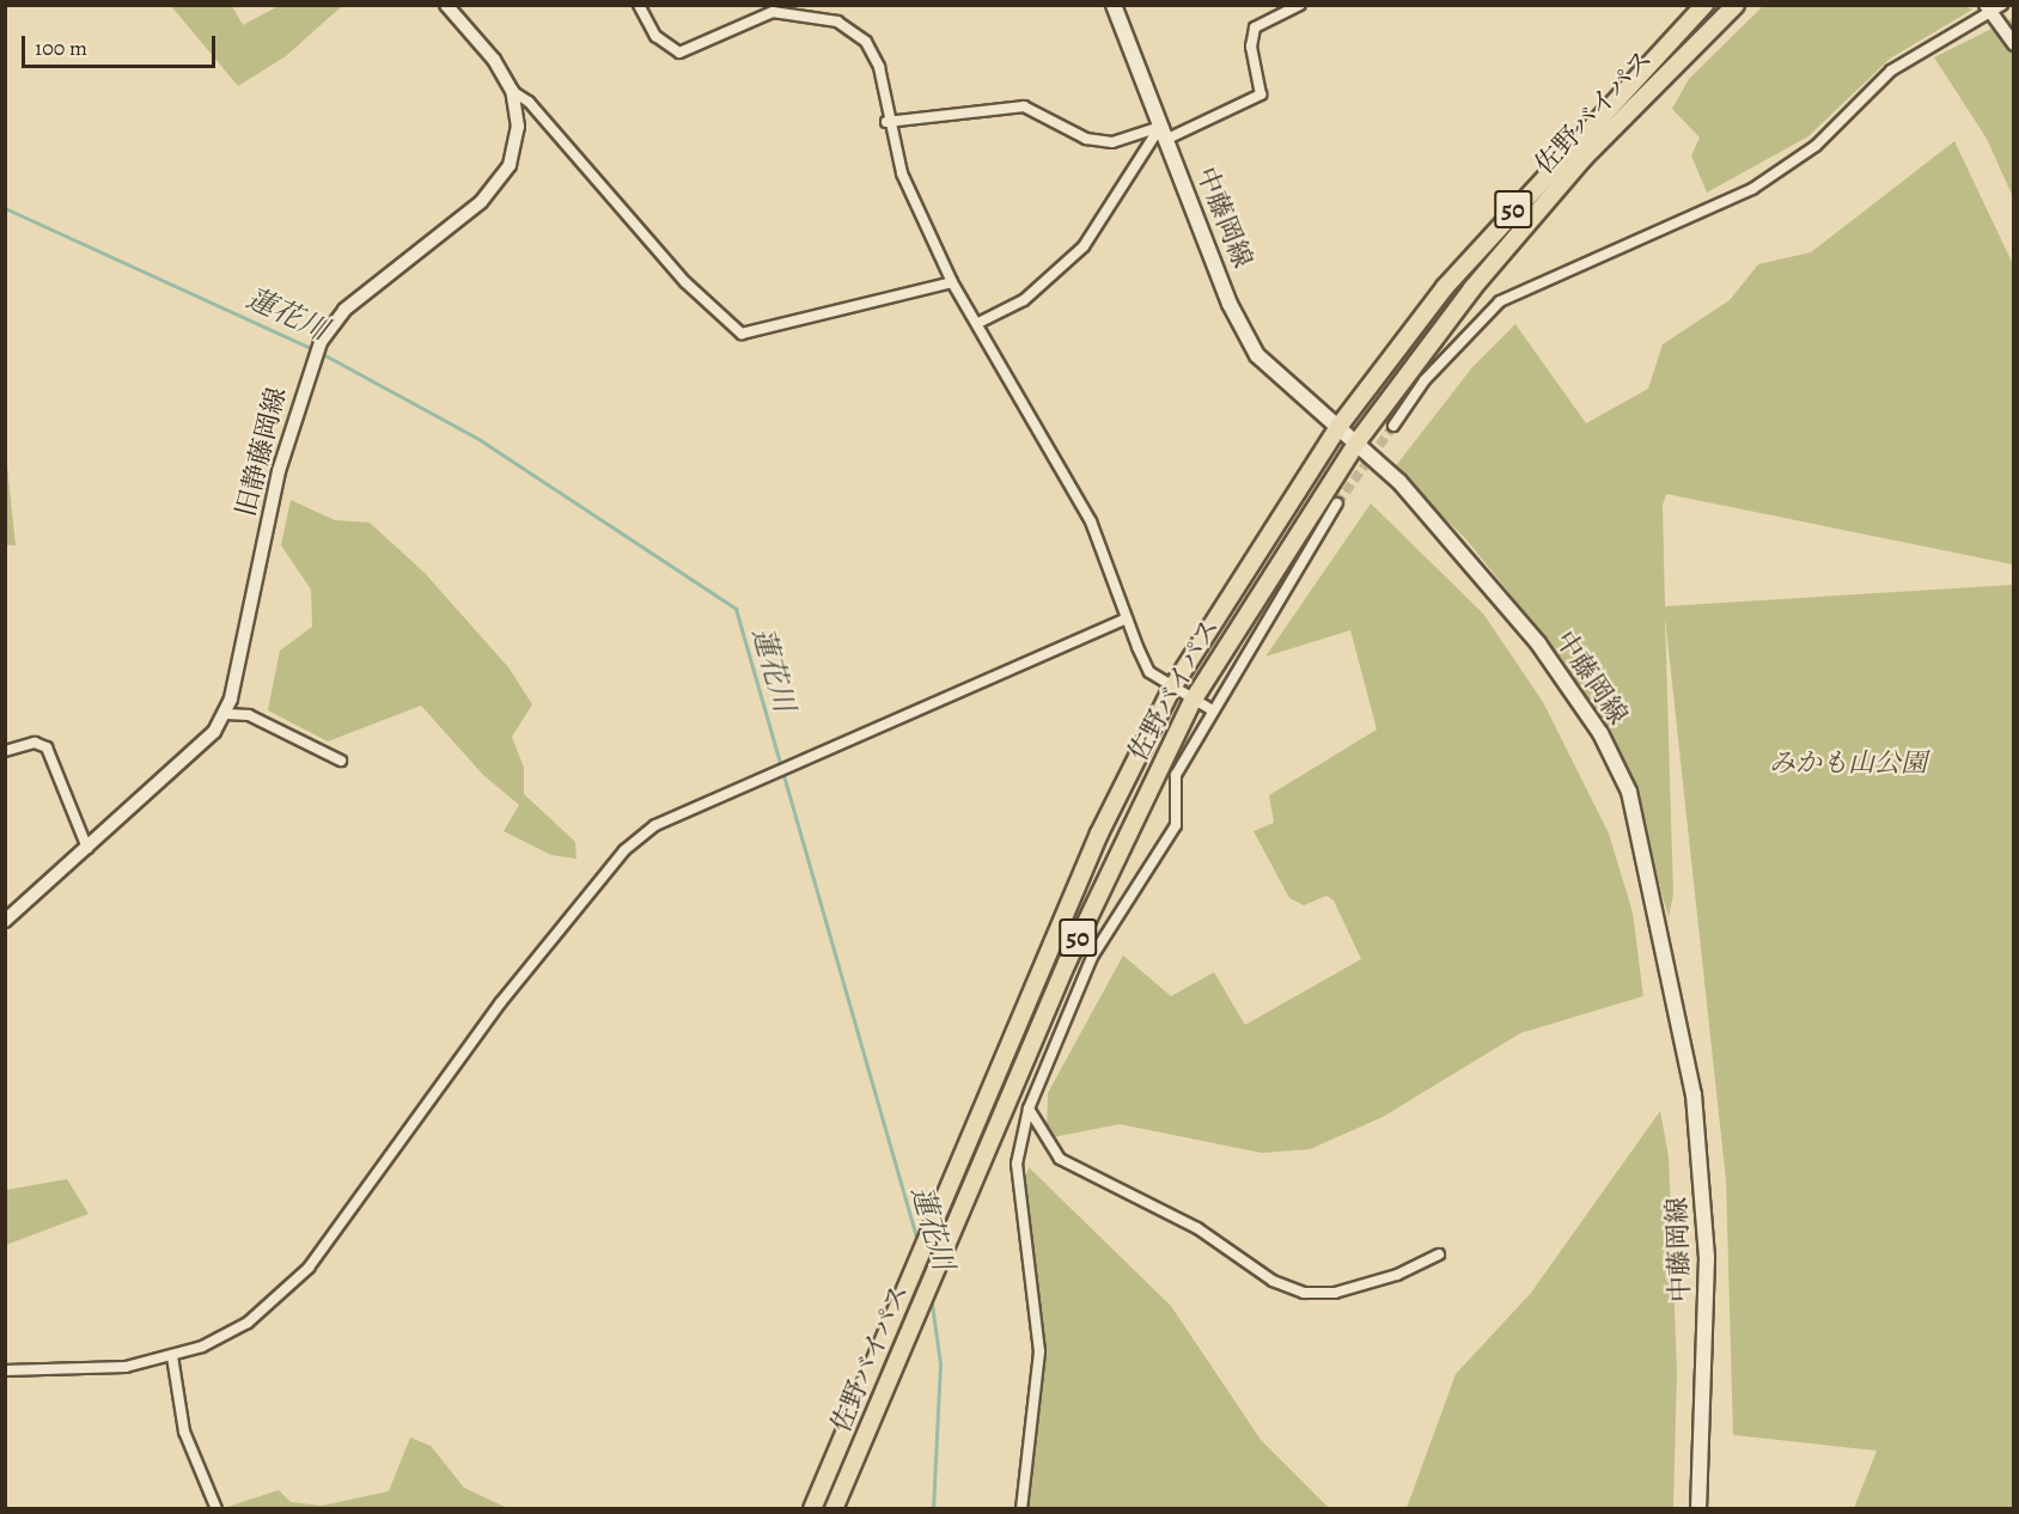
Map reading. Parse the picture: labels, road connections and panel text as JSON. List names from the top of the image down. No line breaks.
{"streets":{"highway":["佐野バイパス","50"],"main road":["中藤岡線"],"street":["旧静藤岡線"]},"crossings":[["佐野バイパス","中藤岡線"]],"water":["蓮花川"],"parks":["みかも山公園"],"scale_bar":"100 m"}
